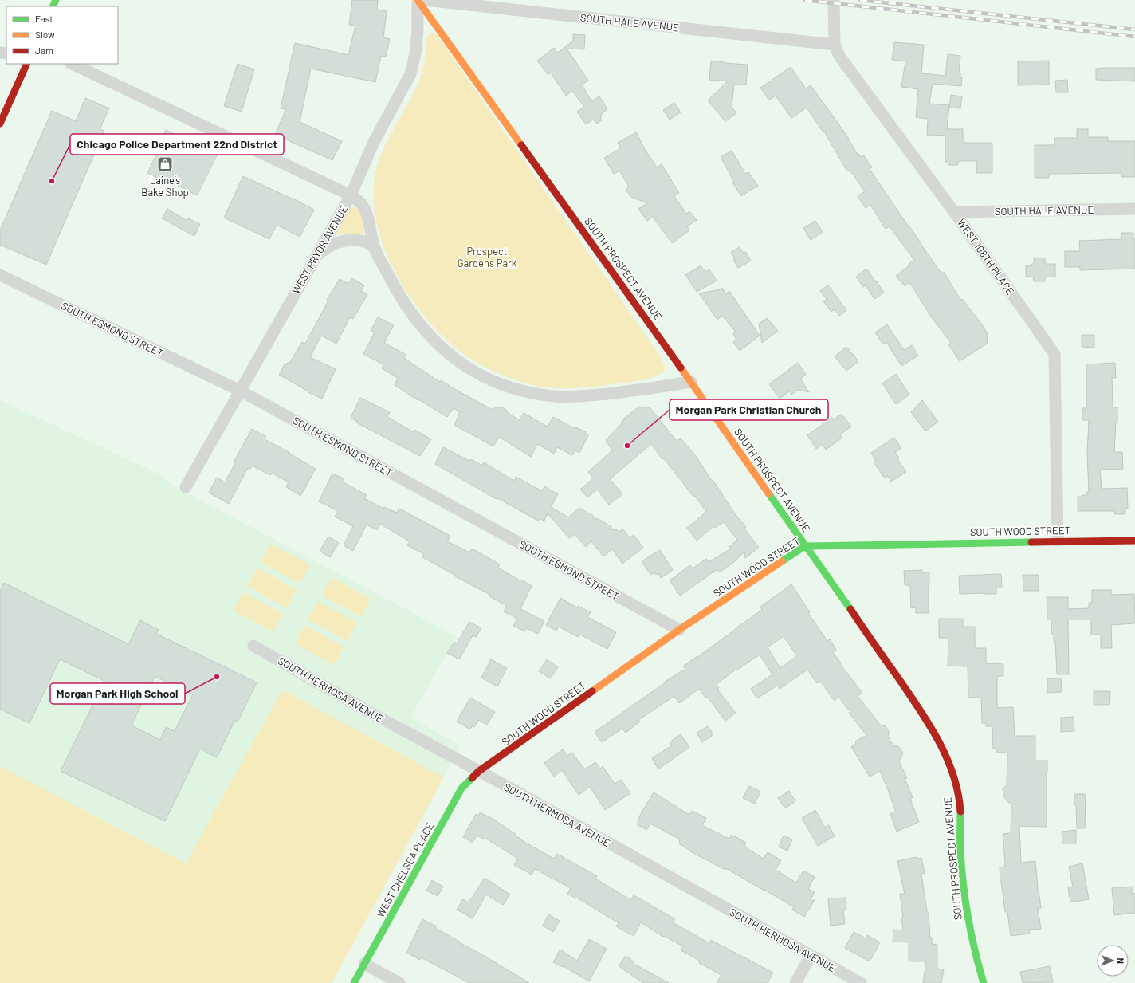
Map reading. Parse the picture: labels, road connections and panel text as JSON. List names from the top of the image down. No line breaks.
{"streets":{"street":["SOUTH HALE AVENUE","WEST PRYOR AVENUE","WEST 108TH PLACE","SOUTH PROSPECT AVENUE","SOUTH ESMOND STREET","SOUTH WOOD STREET","SOUTH HERMOSA AVENUE","WEST CHELSEA PLACE"]},"crossings":[["SOUTH HALE AVENUE","WEST 108TH PLACE"],["WEST PRYOR AVENUE","SOUTH PROSPECT AVENUE"],["WEST PRYOR AVENUE","SOUTH ESMOND STREET"],["WEST 108TH PLACE","SOUTH WOOD STREET"],["SOUTH PROSPECT AVENUE","SOUTH WOOD STREET"],["SOUTH ESMOND STREET","SOUTH WOOD STREET"],["SOUTH WOOD STREET","SOUTH HERMOSA AVENUE"],["SOUTH WOOD STREET","WEST CHELSEA PLACE"],["SOUTH HERMOSA AVENUE","WEST CHELSEA PLACE"]],"parks":["Prospect Gardens Park"],"places":{"shop":["Laine’s Bake Shop"],"other":["Chicago Police Department 22nd District","Morgan Park Christian Church","Morgan Park High School"]},"legend":["Fast","Slow","Jam"],"north":"right"}
